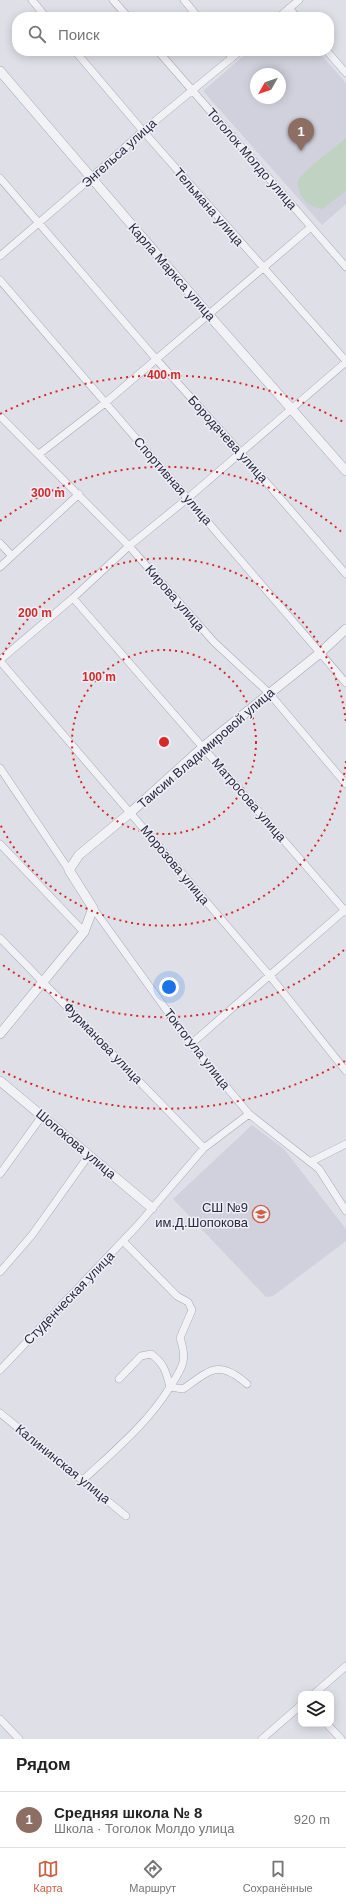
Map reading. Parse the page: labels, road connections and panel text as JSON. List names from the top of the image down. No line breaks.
{"streets":{"street":["Энгельса улица","Тоголок Молдо улица","Тельмана улица","Карла Маркса улица","Бородачева улица","Спортивная улица","Кирова улица","Таисии Владимировой улица","Матросова улица","Морозова улица","Фурманова улица","Токтогула улица","Шопокова улица","Студенческая улица","Калининская улица"]},"crossings":[["Энгельса улица","Тоголок Молдо улица"],["Энгельса улица","Тельмана улица"],["Энгельса улица","Карла Маркса улица"],["Энгельса улица","Бородачева улица"],["Спортивная улица","Таисии Владимировой улица"],["Кирова улица","Таисии Владимировой улица"],["Таисии Владимировой улица","Матросова улица"],["Таисии Владимировой улица","Морозова улица"],["Таисии Владимировой улица","Токтогула улица"],["Шопокова улица","Студенческая улица"]],"places":{"school or university":["СШ №9 им.Д.Шопокова"]},"north":"bottom left","page":{"search":"Поиск","pins":"1","heading":"Рядом","list":[{"mark":"1","name":"Средняя школа № 8","note":"Школа · Тоголок Молдо улица","value":"920 m"}],"nav":["Карта","Маршрут","Сохранённые"]},"rings":["400 m","300 m","200 m","100 m"]}
